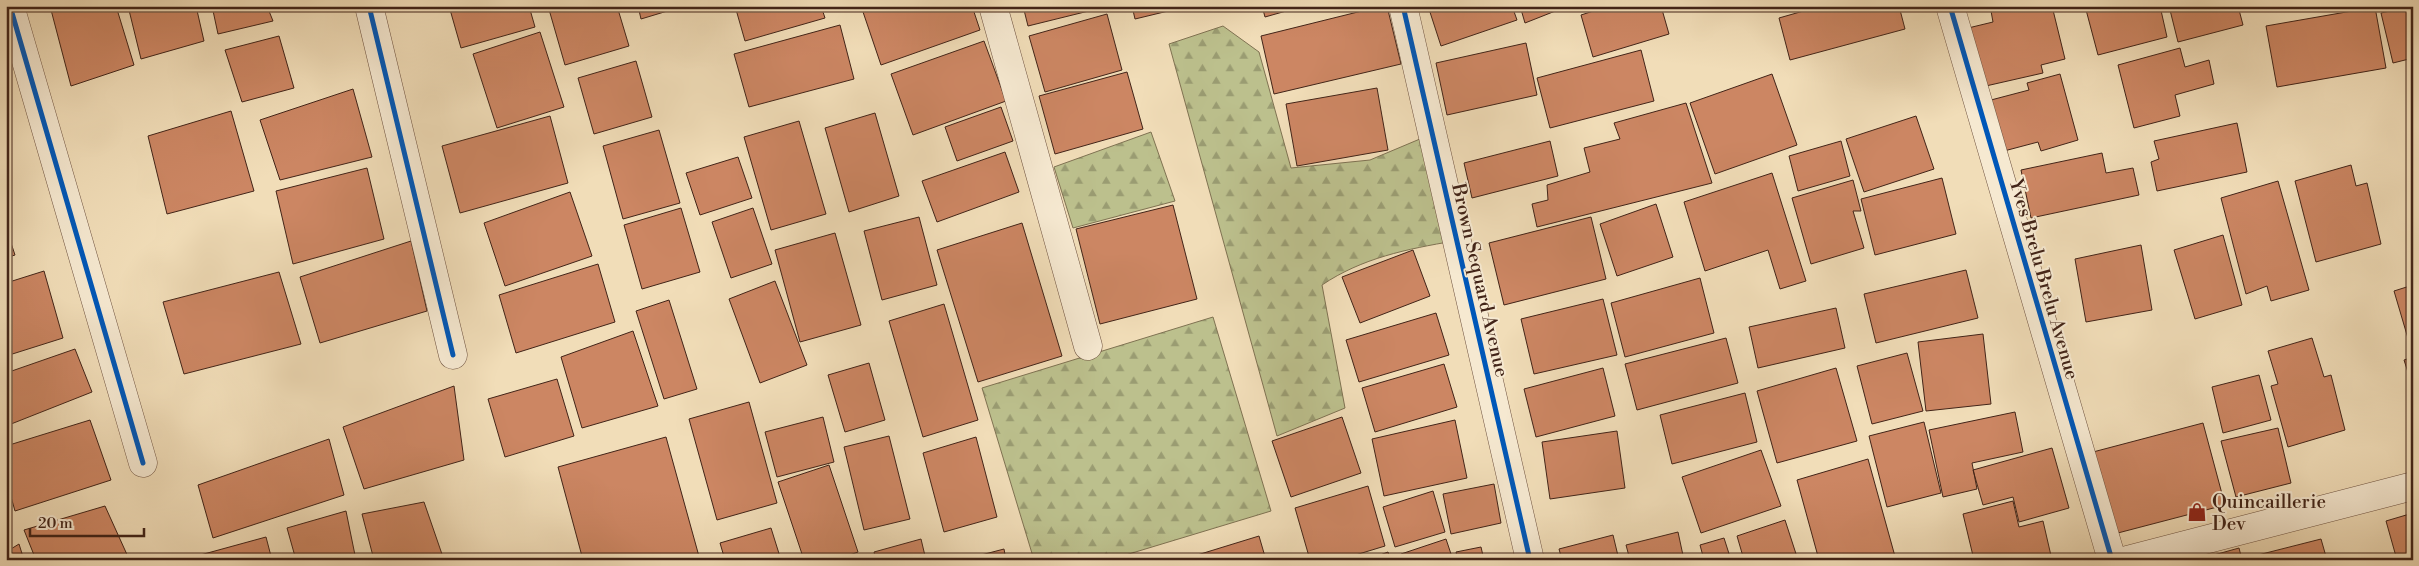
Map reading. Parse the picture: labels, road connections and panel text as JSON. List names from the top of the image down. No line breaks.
{"streets":{"street":["Yves Brelu Brelu Avenue","Brown Sequard Avenue"]},"places":{"shop":["Quincaillerie Dev"]},"scale_bar":"20 m"}
